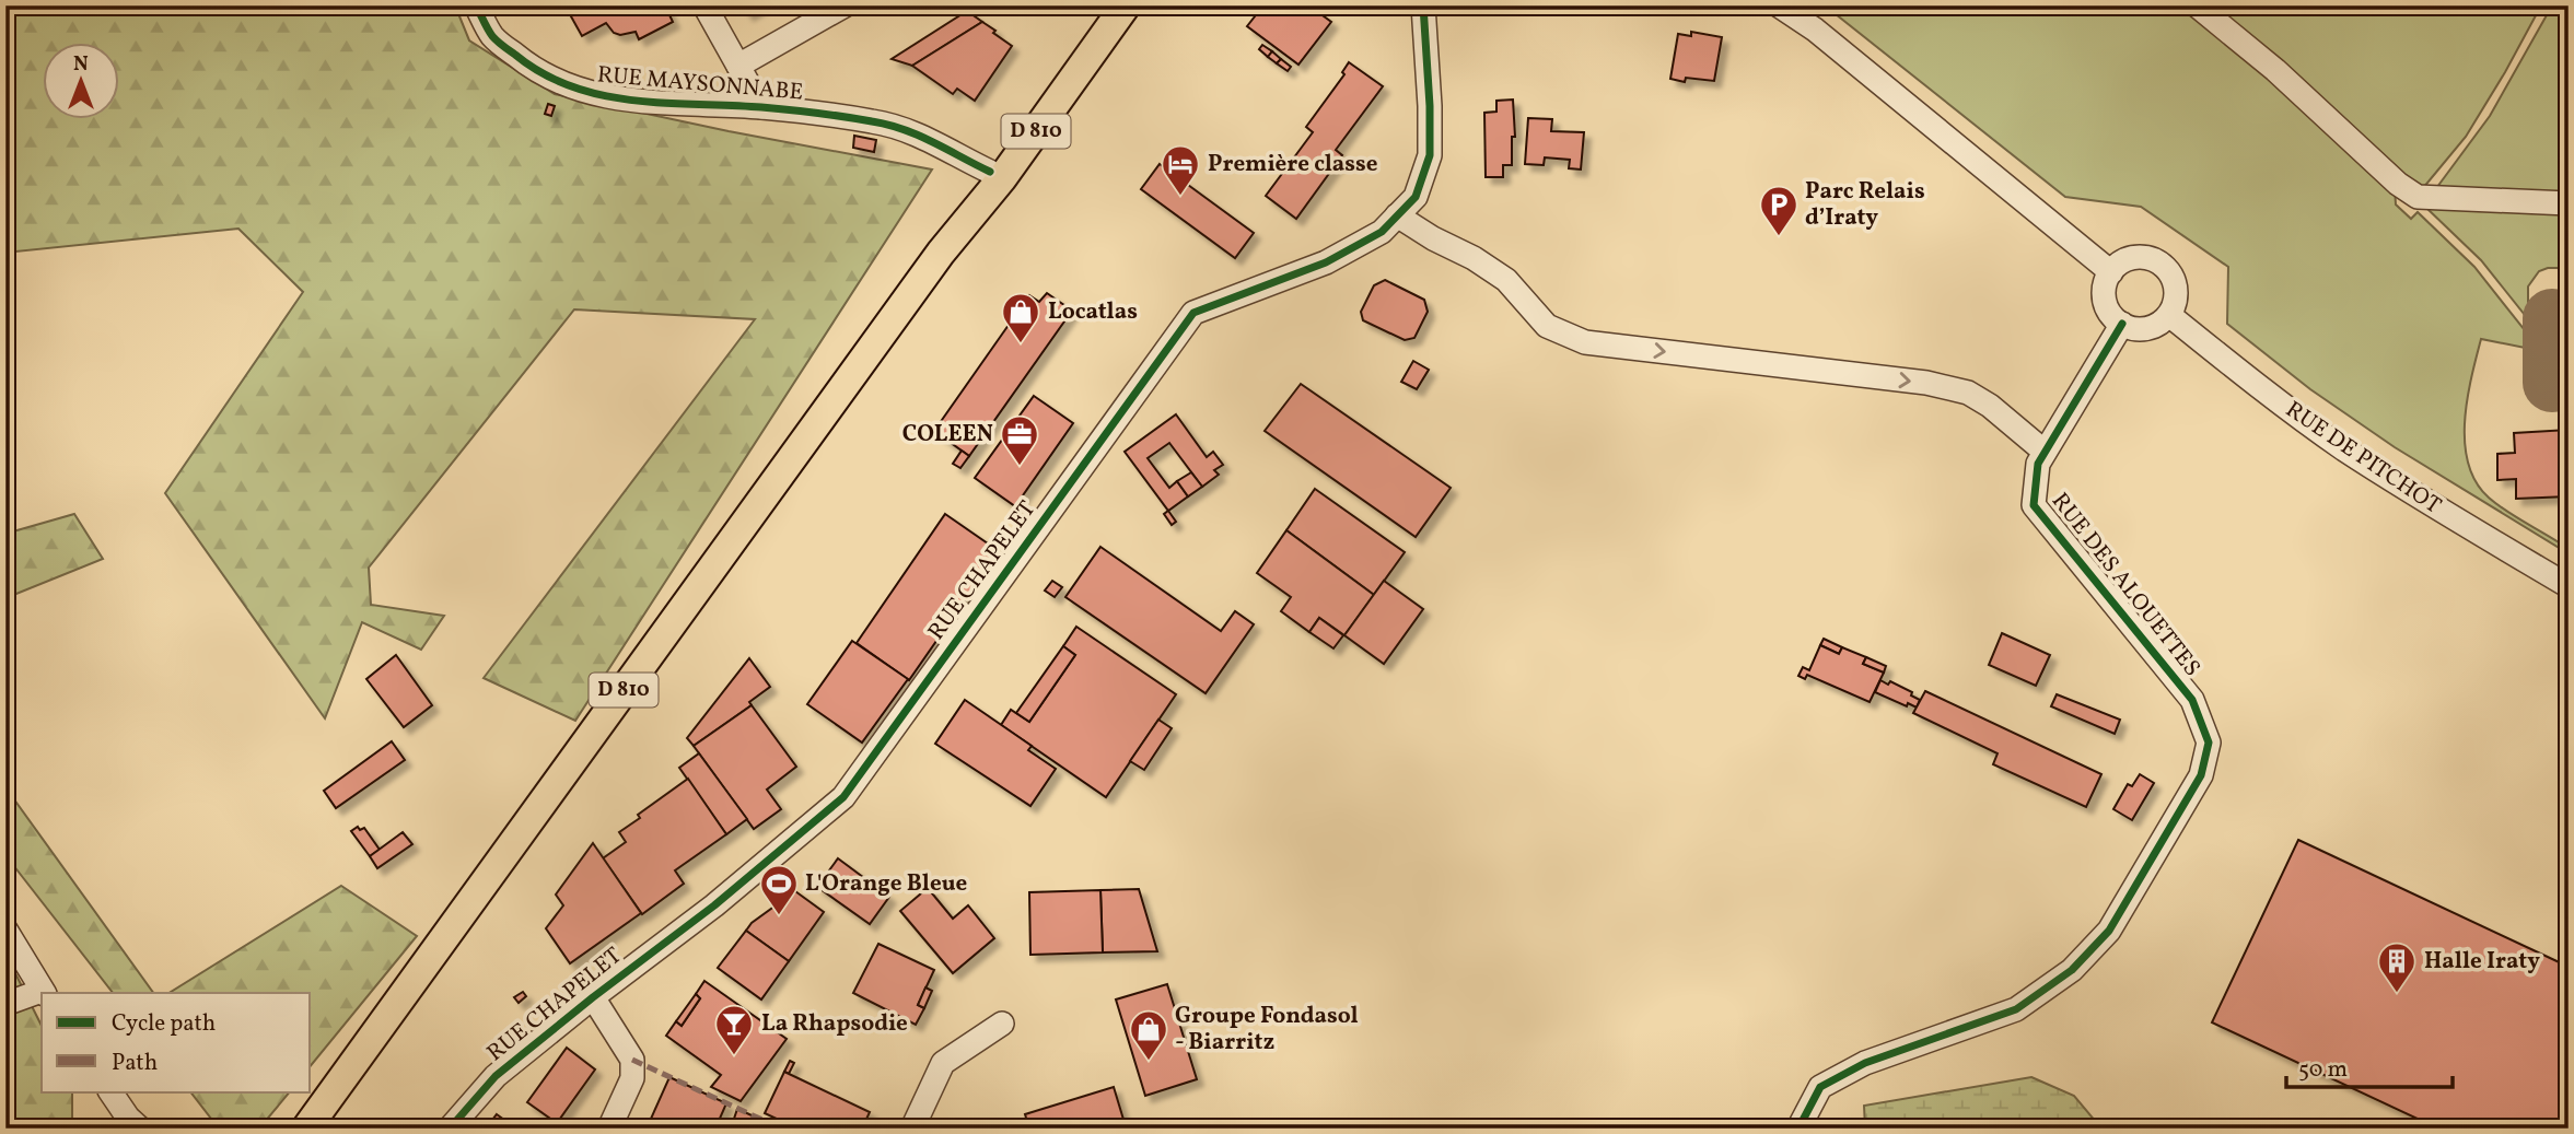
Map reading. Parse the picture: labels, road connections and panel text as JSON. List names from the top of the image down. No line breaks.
{"streets":{"main road":["D 810"],"street":["RUE MAYSONNABE","RUE DE PITCHOT","RUE CHAPELET","RUE DES ALOUETTES"]},"crossings":[["RUE MAYSONNABE","D 810"]],"places":{"hotel":["Première classe"],"parking":["Parc Relais d’Iraty"],"shop":["Locatlas","Groupe Fondasol - Biarritz"],"office":["COLEEN"],"sports":["L'Orange Bleue"],"building":["Halle Iraty"],"bar":["La Rhapsodie"]},"legend":["Cycle path","Path"],"scale_bar":"50 m","north":"top"}
